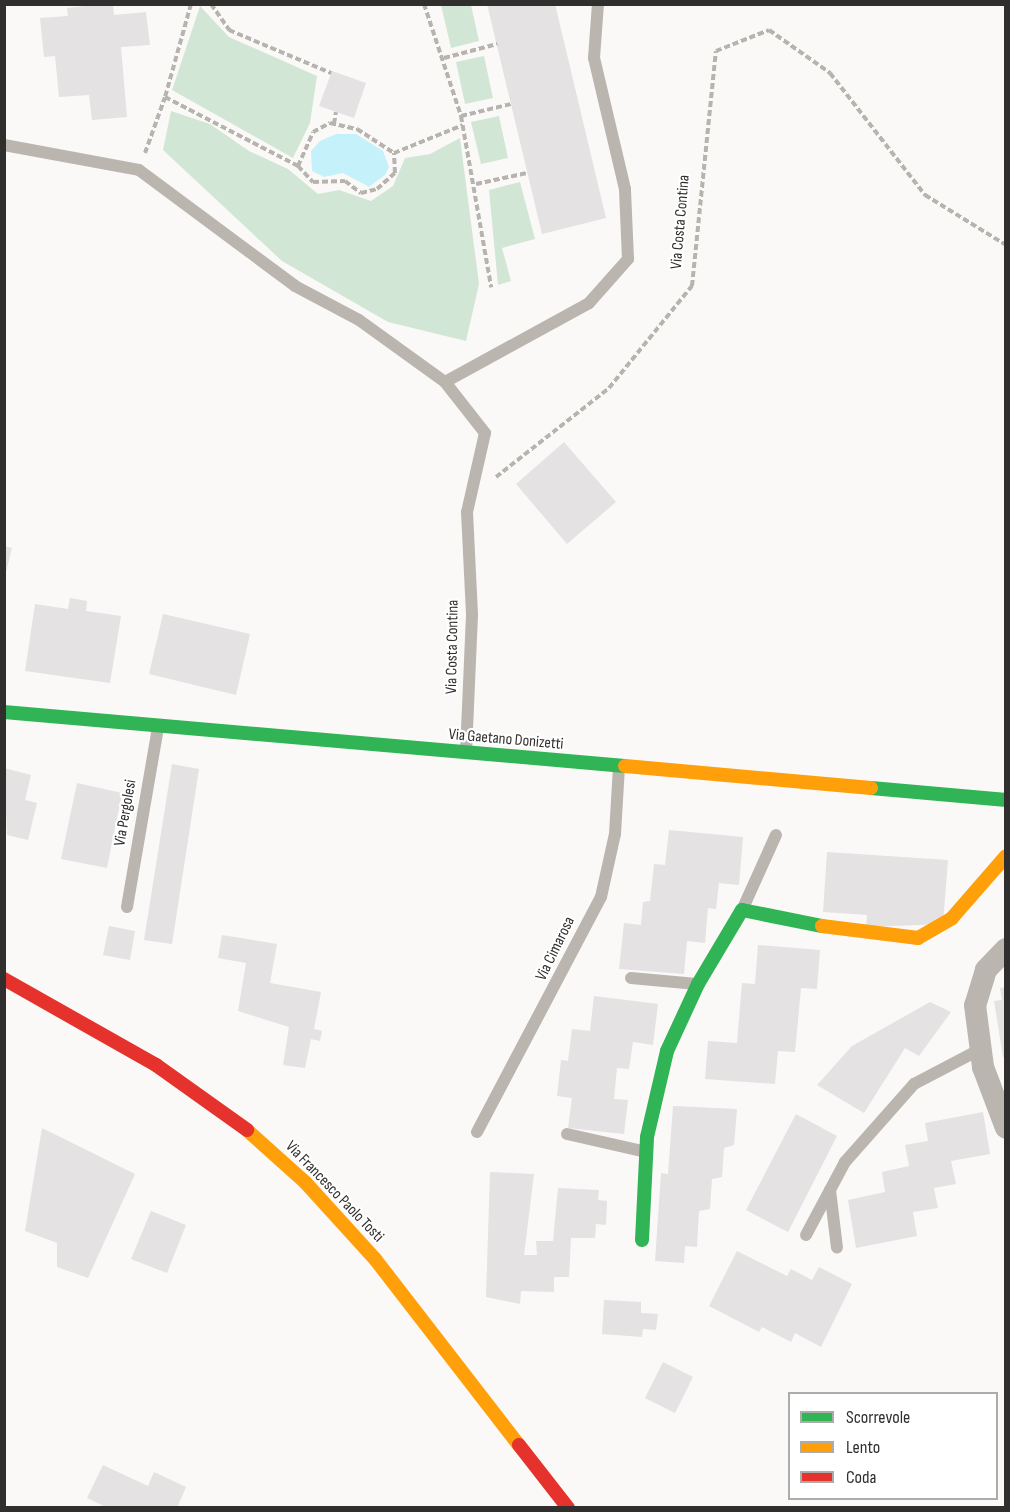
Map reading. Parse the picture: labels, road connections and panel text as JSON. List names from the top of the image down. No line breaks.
{"streets":{"street":["Via Gaetano Donizetti","Via Francesco Paolo Tosti"],"lane":["Via Costa Contina","Via Pergolesi","Via Cimarosa"]},"crossings":[["Via Costa Contina","Via Gaetano Donizetti"],["Via Gaetano Donizetti","Via Pergolesi"],["Via Gaetano Donizetti","Via Cimarosa"]],"legend":["Scorrevole","Lento","Coda"]}
